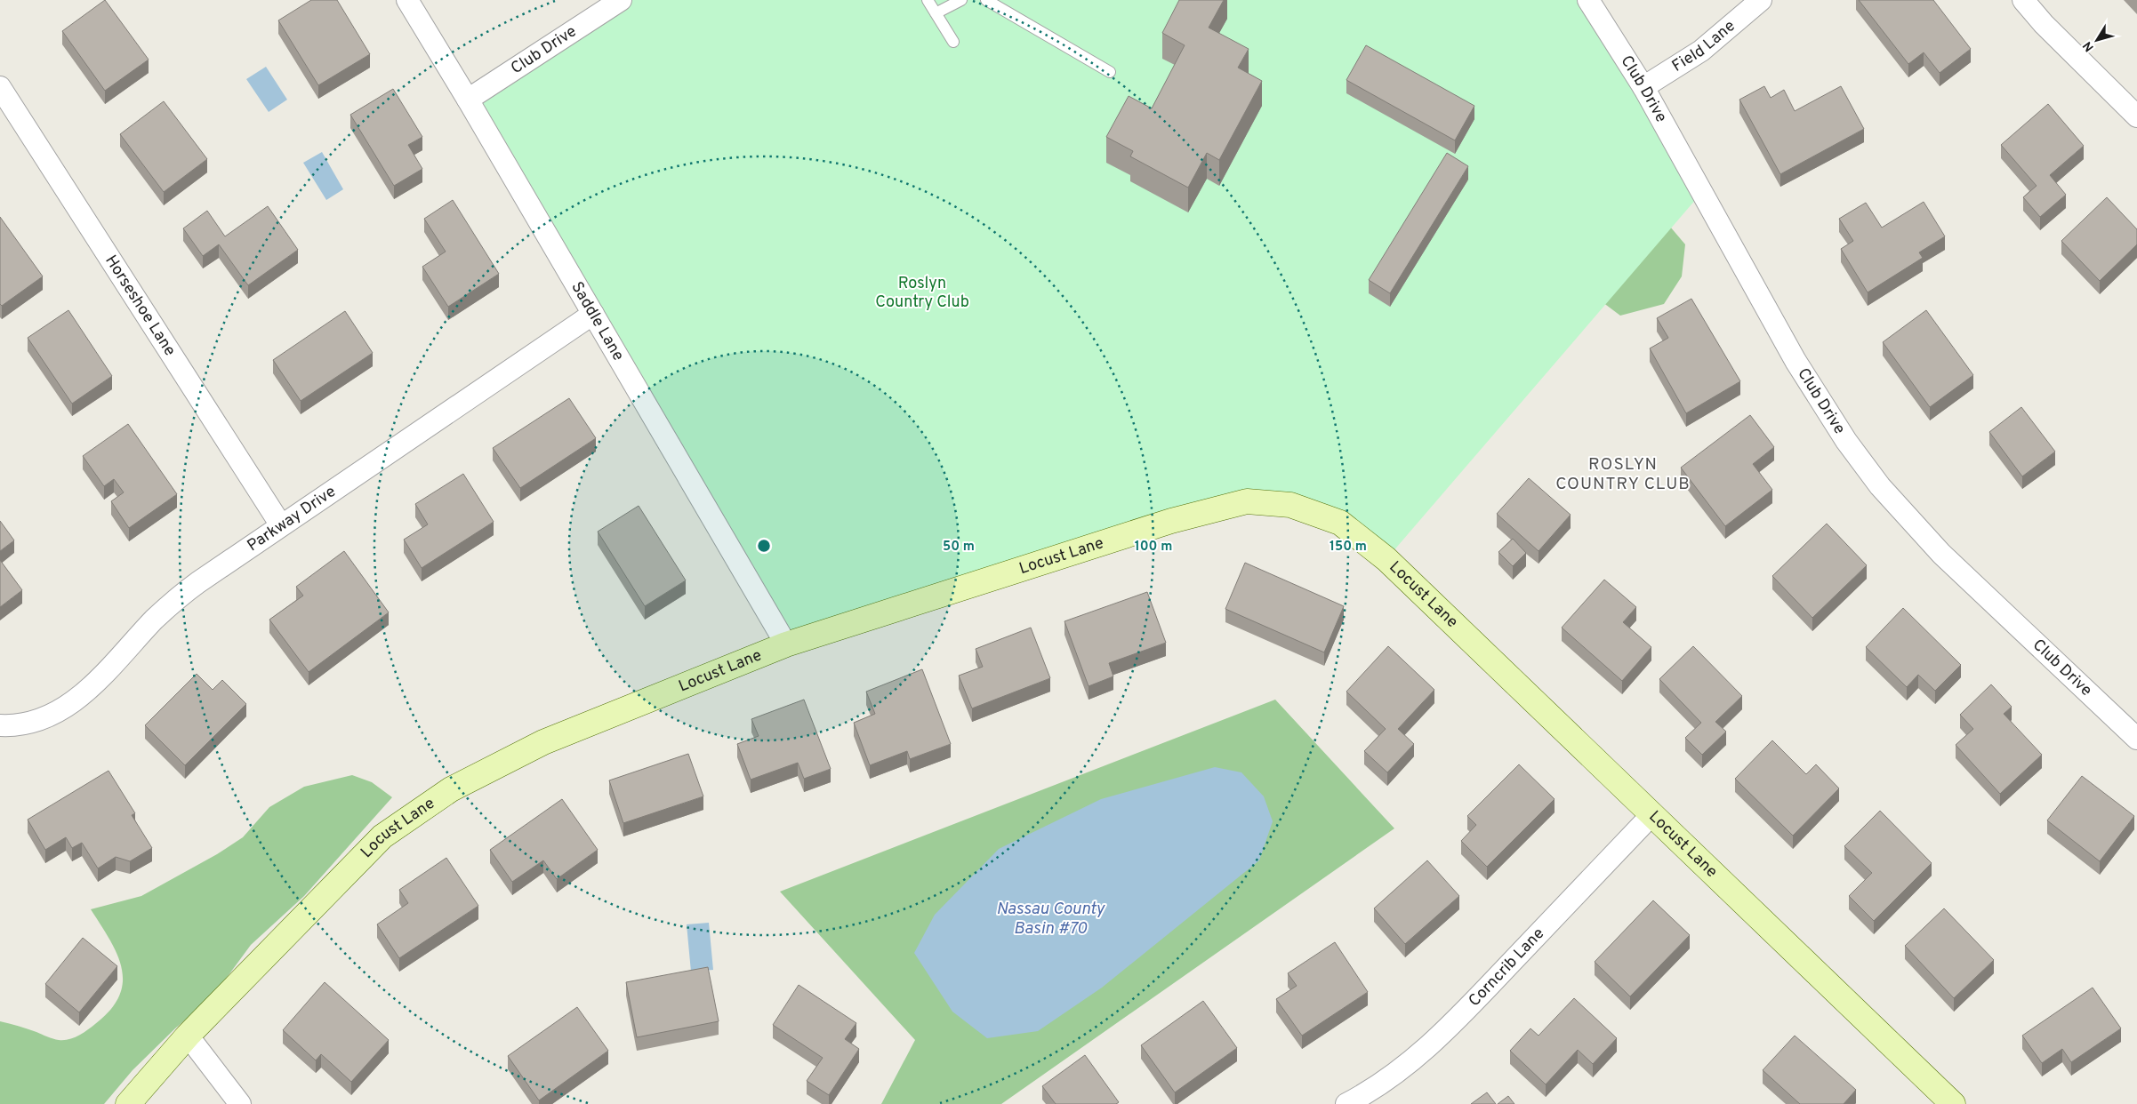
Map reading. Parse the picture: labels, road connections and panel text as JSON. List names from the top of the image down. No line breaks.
{"streets":{"street":["Field Lane","Club Drive","Horseshoe Lane","Saddle Lane","Parkway Drive","Locust Lane","Corncrib Lane"]},"crossings":[["Field Lane","Club Drive"],["Club Drive","Saddle Lane"],["Horseshoe Lane","Parkway Drive"],["Saddle Lane","Parkway Drive"],["Saddle Lane","Locust Lane"],["Locust Lane","Corncrib Lane"]],"districts":["ROSLYN COUNTRY CLUB"],"water":["Nassau County Basin #70"],"parks":["Roslyn Country Club"],"north":"bottom left","rings":["50 m","100 m","150 m"]}
